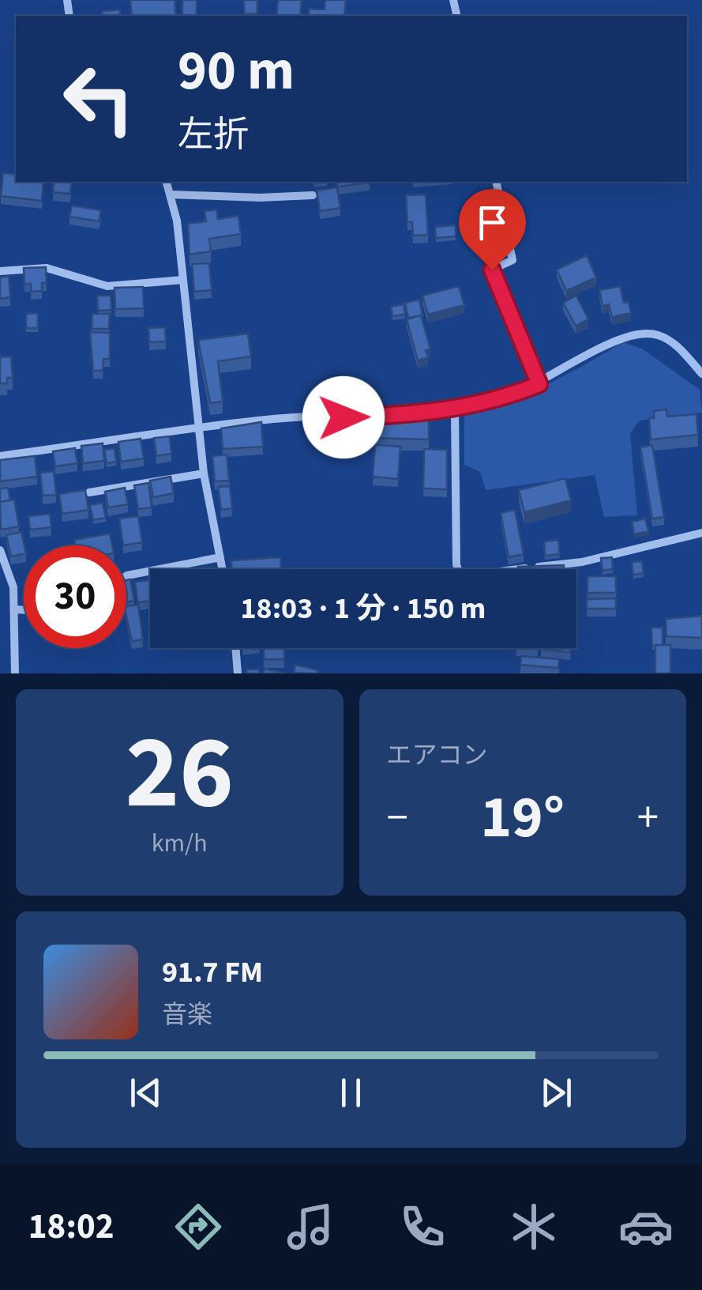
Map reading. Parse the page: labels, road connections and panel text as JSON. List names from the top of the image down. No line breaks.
{"page":{"turn":["90 m","左折"],"limit":"30","trip":"18:03 · 1 分 · 150 m","tile":[["26","km/h"],"エアコン"],"heat":["−","19°","+"],"song":["91.7 FM","音楽"],"tabs":"18:02"}}
